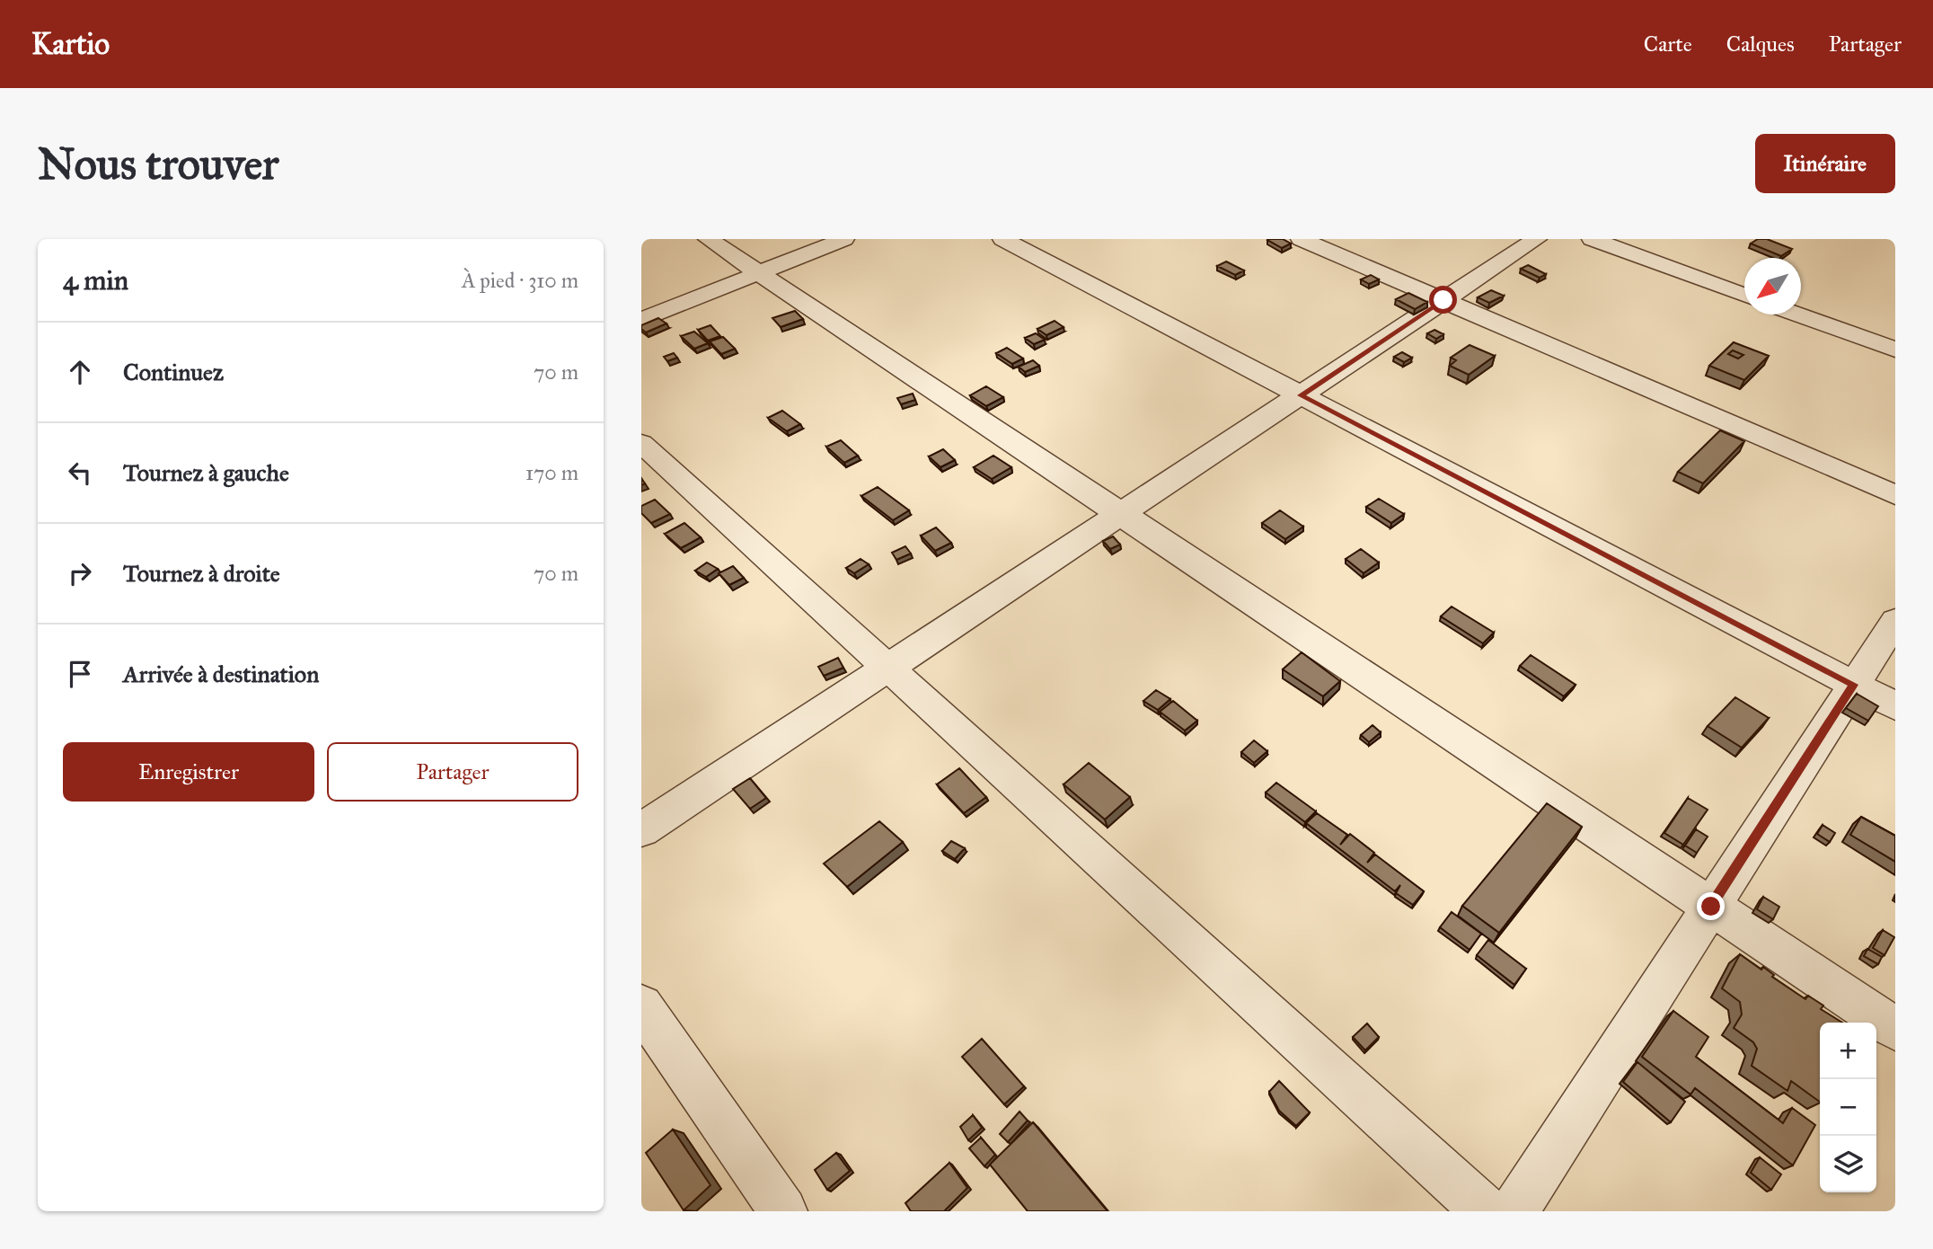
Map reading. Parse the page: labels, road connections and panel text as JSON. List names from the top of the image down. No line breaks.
{"north":"bottom left","page":{"header":"Kartio","nav":["Carte","Calques","Partager"],"buttons":["Itinéraire",["Enregistrer","Partager"]],"title":"Nous trouver","heading":["4 min","À pied · 310 m"],"list":[["Continuez","70 m"],["Tournez à gauche","170 m"],["Tournez à droite","70 m"],"Arrivée à destination"],"map_buttons":["+","−"]}}
